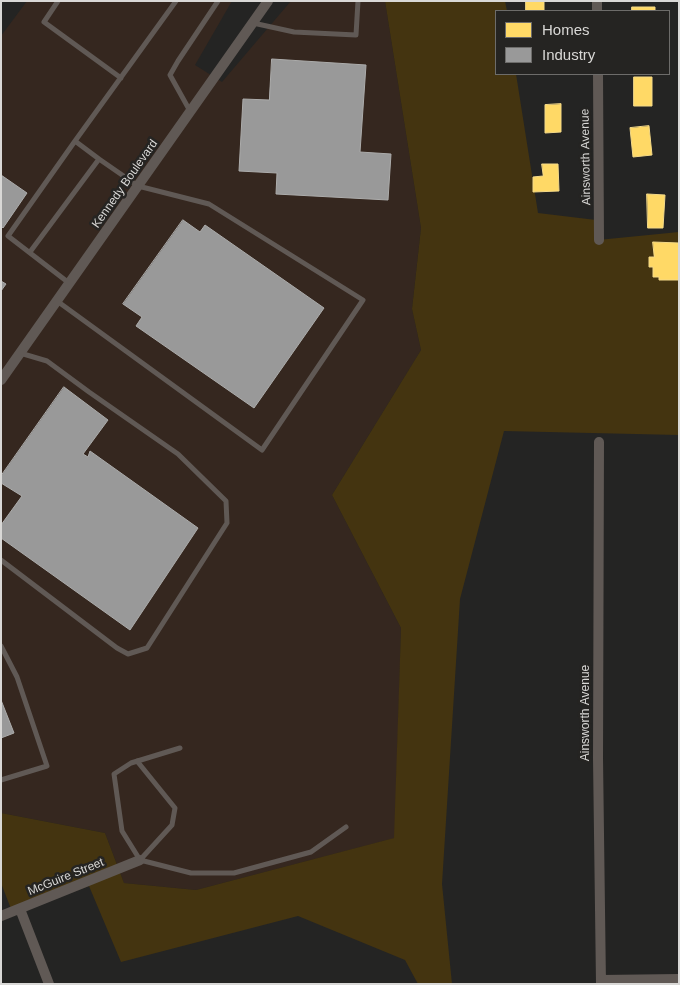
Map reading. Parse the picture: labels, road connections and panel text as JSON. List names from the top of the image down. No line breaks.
{"streets":{"street":["Ainsworth Avenue","Kennedy Boulevard","McGuire Street"]},"legend":["Homes","Industry"]}
